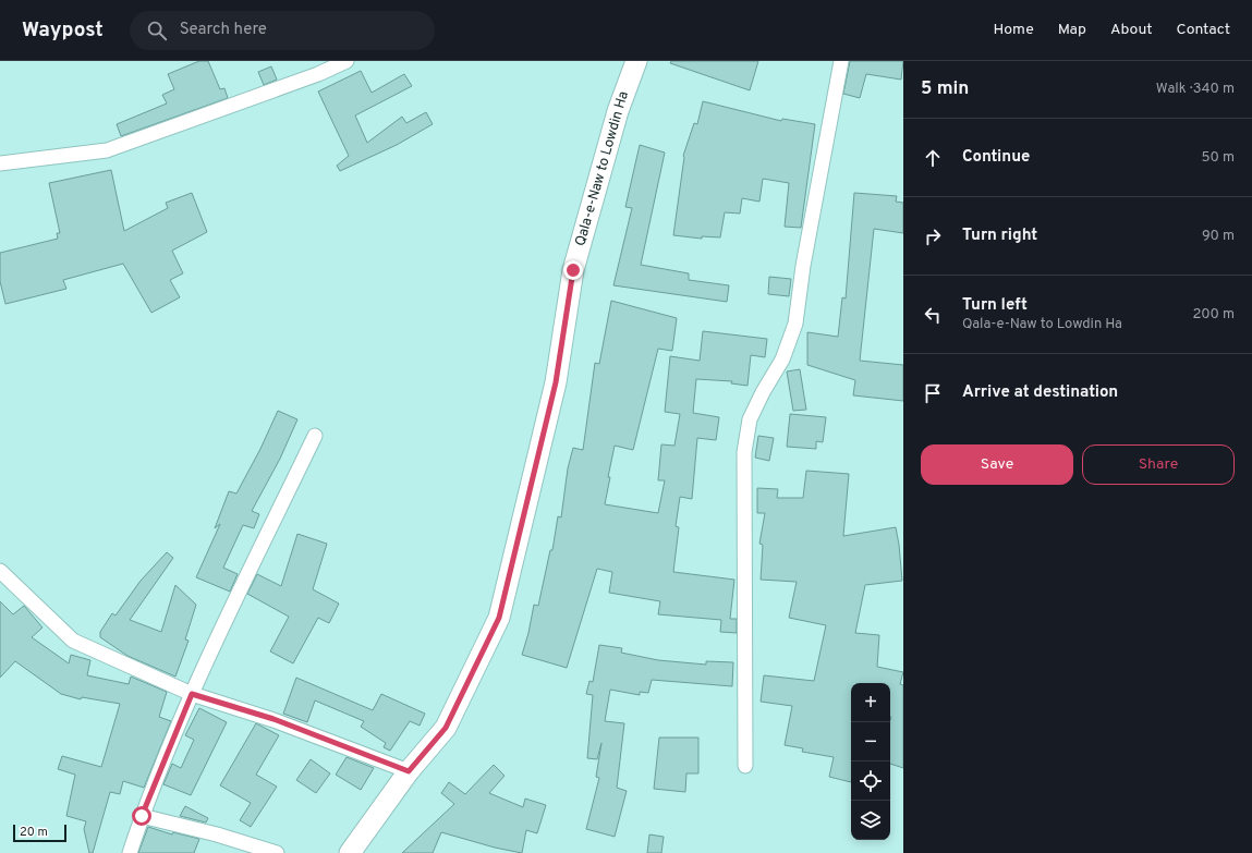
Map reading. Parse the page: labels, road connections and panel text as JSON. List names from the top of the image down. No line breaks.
{"streets":{"main road":["Qala-e-Naw to Lowdin Ha"]},"scale_bar":"20 m","page":{"header":"Waypost","search":"Search here","nav":["Home","Map","About","Contact"],"heading":["5 min","Walk · 340 m"],"list":[["Continue","50 m"],["Turn right","90 m"],["Turn left","Qala-e-Naw to Lowdin Ha","200 m"],"Arrive at destination"],"buttons":["Save","Share"],"map_buttons":["+","−"],"scale":"20 m"}}
